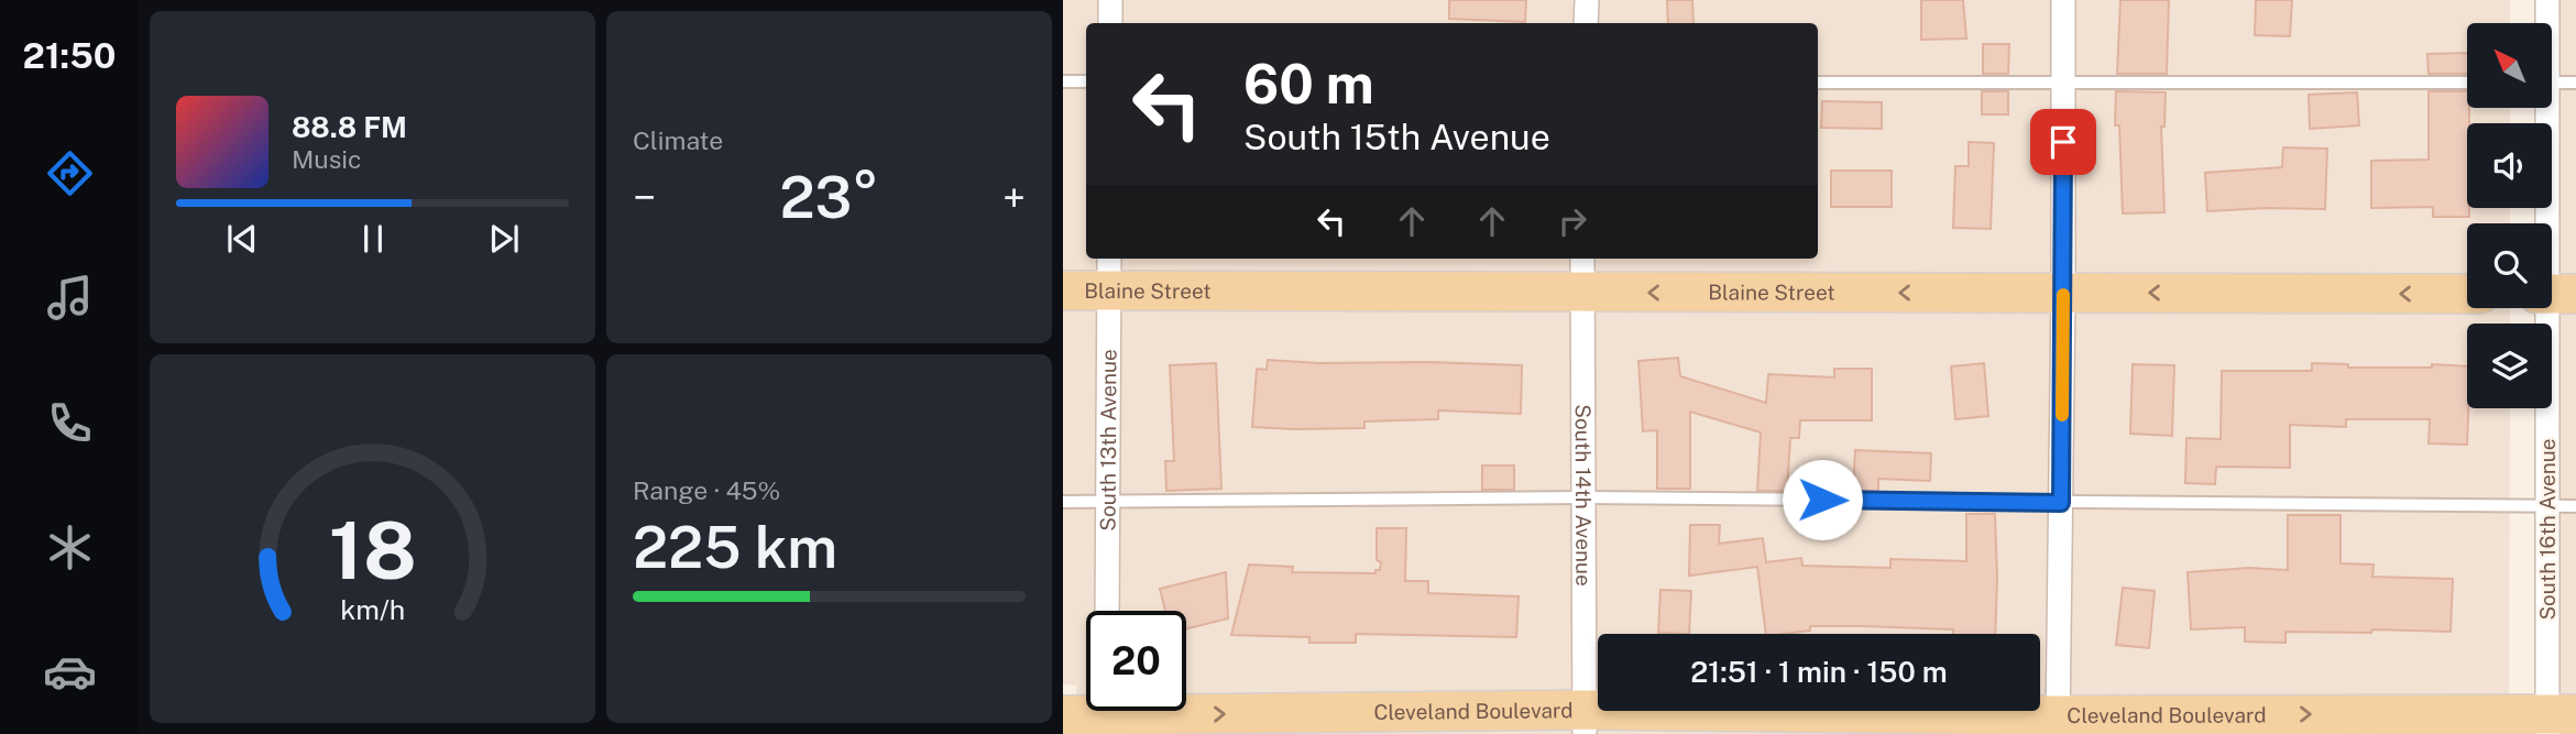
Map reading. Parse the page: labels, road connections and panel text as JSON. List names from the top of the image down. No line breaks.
{"streets":{"main road":["Blaine Street","Cleveland Boulevard"],"street":["South 13th Avenue","South 14th Avenue","South 16th Avenue"]},"crossings":[["Blaine Street","South 13th Avenue"],["Blaine Street","South 14th Avenue"],["South 14th Avenue","Cleveland Boulevard"],["South 16th Avenue","Cleveland Boulevard"]],"one_way":["Blaine Street","Cleveland Boulevard"],"north":"top left","page":{"tabs":"21:50","tile":["Climate",["Range · 45%","225 km"]],"turn":["60 m","South 15th Avenue"],"song":["88.8 FM","Music"],"heat":["−","23°","+"],"limit":"20","trip":"21:51 · 1 min · 150 m","gauge":["18","km/h"]}}
